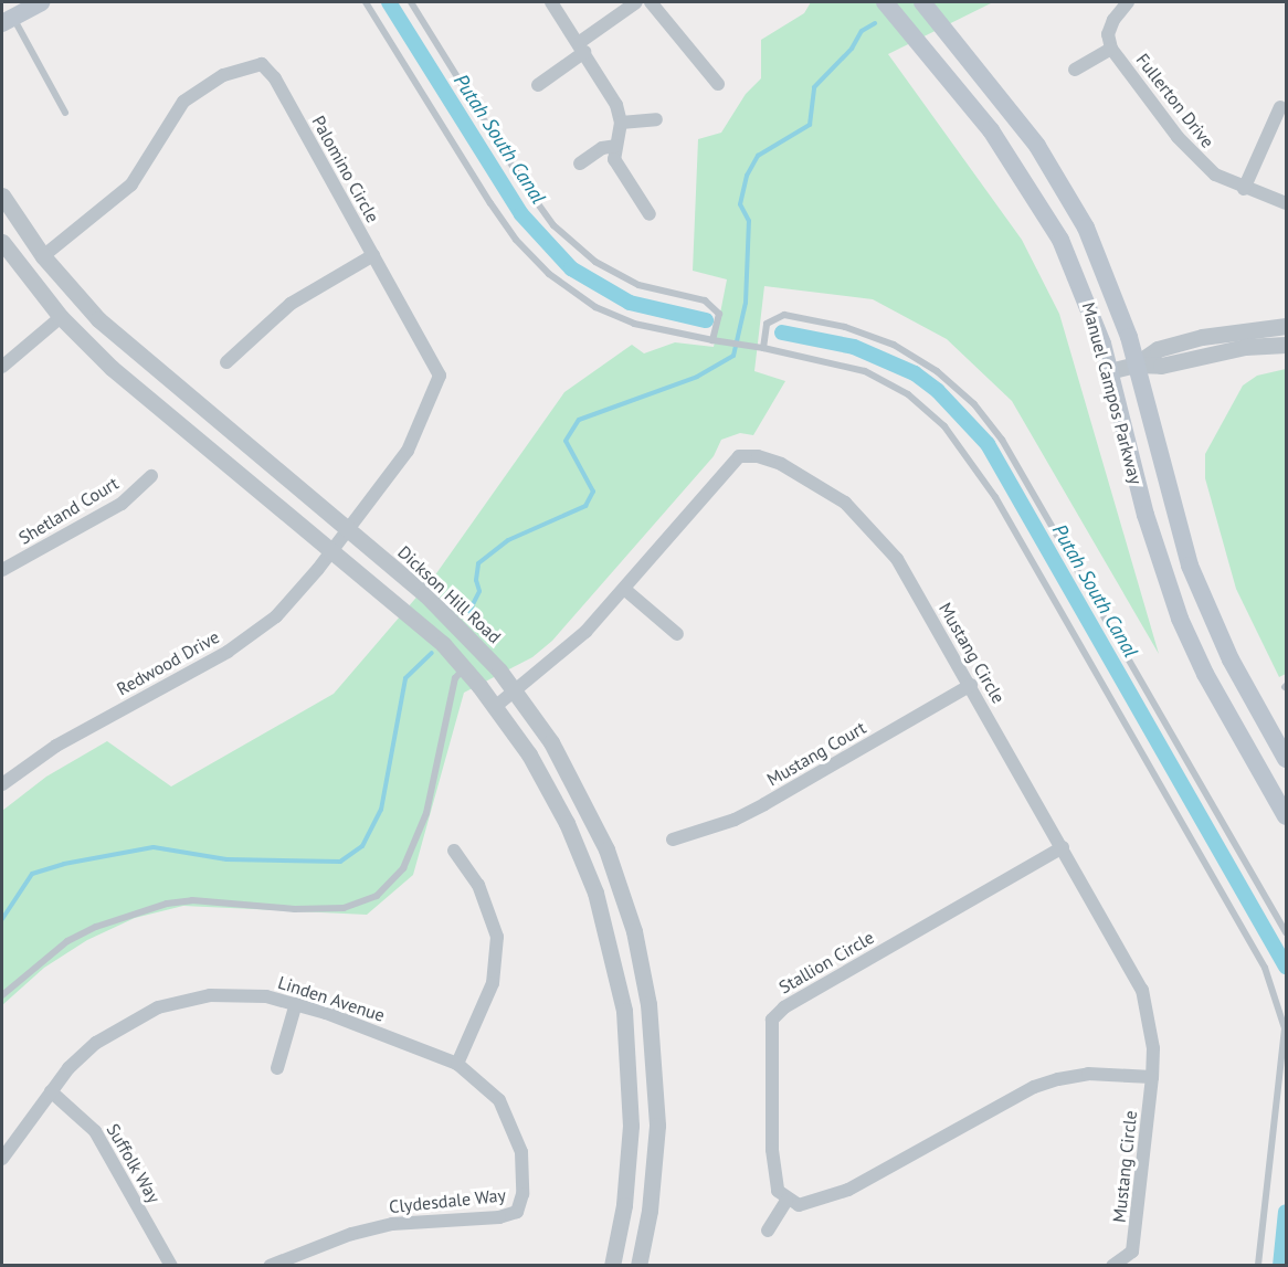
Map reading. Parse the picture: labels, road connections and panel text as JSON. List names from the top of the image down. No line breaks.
{"streets":{"main road":["Manuel Campos Parkway"],"street":["Fullerton Drive","Palomino Circle","Shetland Court","Dickson Hill Road","Mustang Circle","Redwood Drive","Mustang Court","Stallion Circle","Linden Avenue","Suffolk Way","Clydesdale Way"]},"crossings":[["Palomino Circle","Dickson Hill Road"],["Palomino Circle","Redwood Drive"],["Dickson Hill Road","Mustang Circle"],["Mustang Circle","Mustang Court"],["Mustang Circle","Stallion Circle"],["Linden Avenue","Suffolk Way"],["Linden Avenue","Clydesdale Way"]],"water":["Putah South Canal"]}
